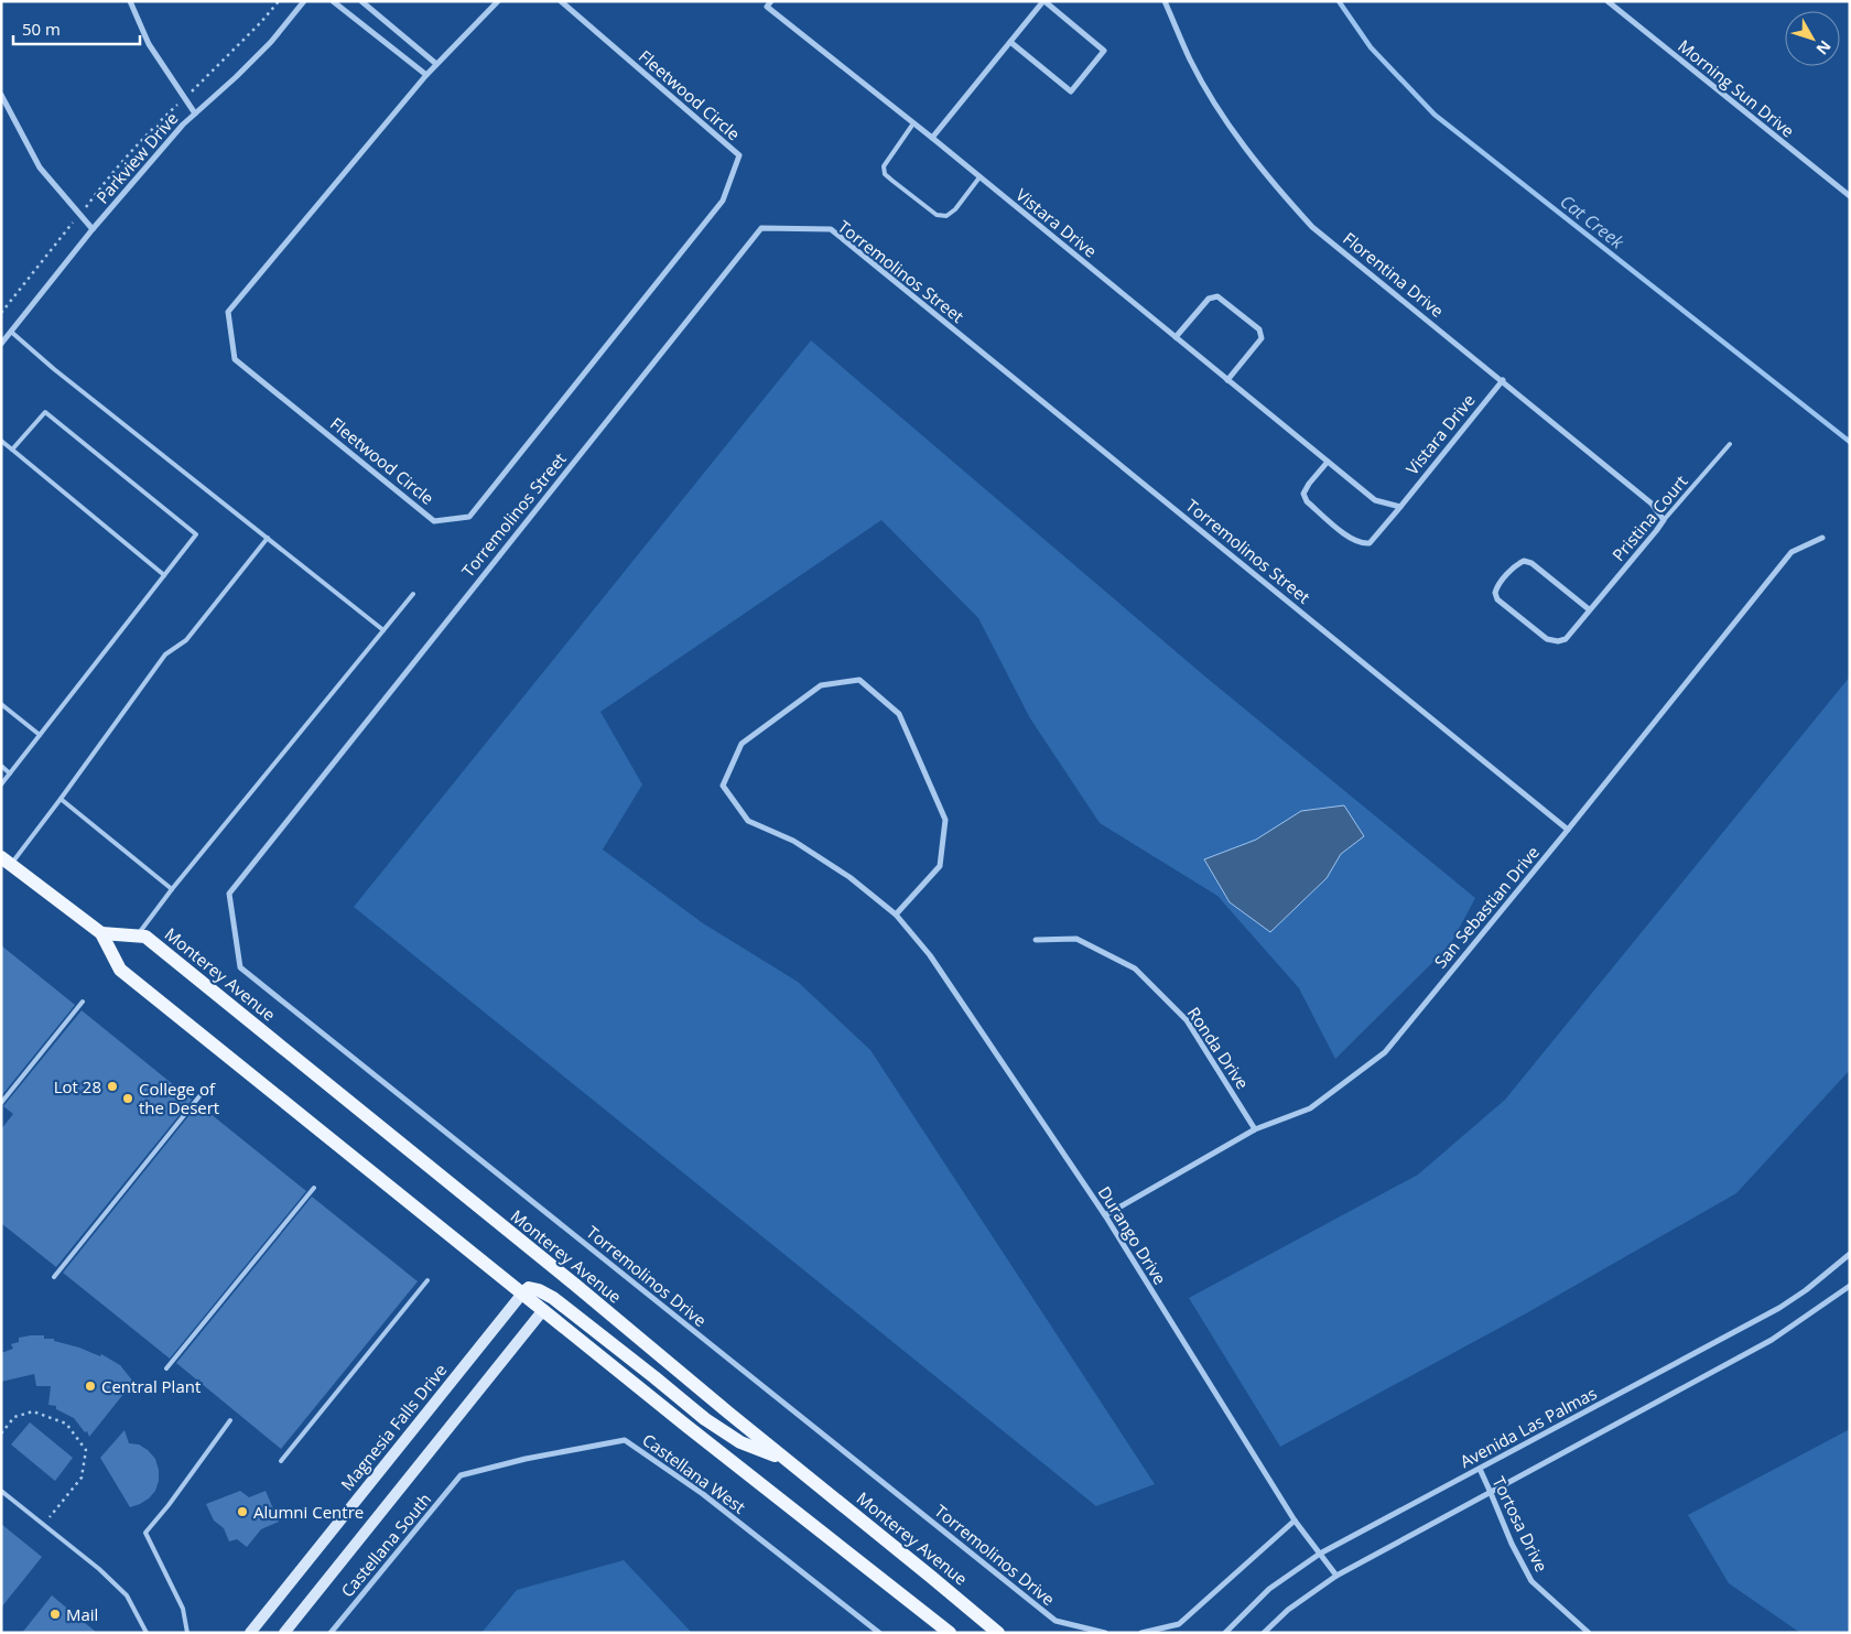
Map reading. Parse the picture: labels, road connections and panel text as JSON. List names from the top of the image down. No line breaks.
{"streets":{"main road":["Monterey Avenue"],"street":["Morning Sun Drive","Fleetwood Circle","Parkview Drive","Vistara Drive","Torremolinos Street","Florentina Drive","Pristina Court","San Sebastian Drive","Ronda Drive","Durango Drive","Torremolinos Drive","Magnesia Falls Drive","Avenida Las Palmas","Castellana West","Tortosa Drive","Castellana South"]},"crossings":[["Vistara Drive","Florentina Drive"],["Torremolinos Street","San Sebastian Drive"],["Torremolinos Street","Torremolinos Drive"],["Florentina Drive","Pristina Court"],["San Sebastian Drive","Ronda Drive"],["San Sebastian Drive","Durango Drive"],["Durango Drive","Avenida Las Palmas"],["Avenida Las Palmas","Tortosa Drive"],["Castellana West","Castellana South"]],"water":["Cat Creek"],"places":["Lot 28","College of the Desert","Central Plant","Alumni Centre","Mail"],"scale_bar":"50 m","north":"bottom right"}
